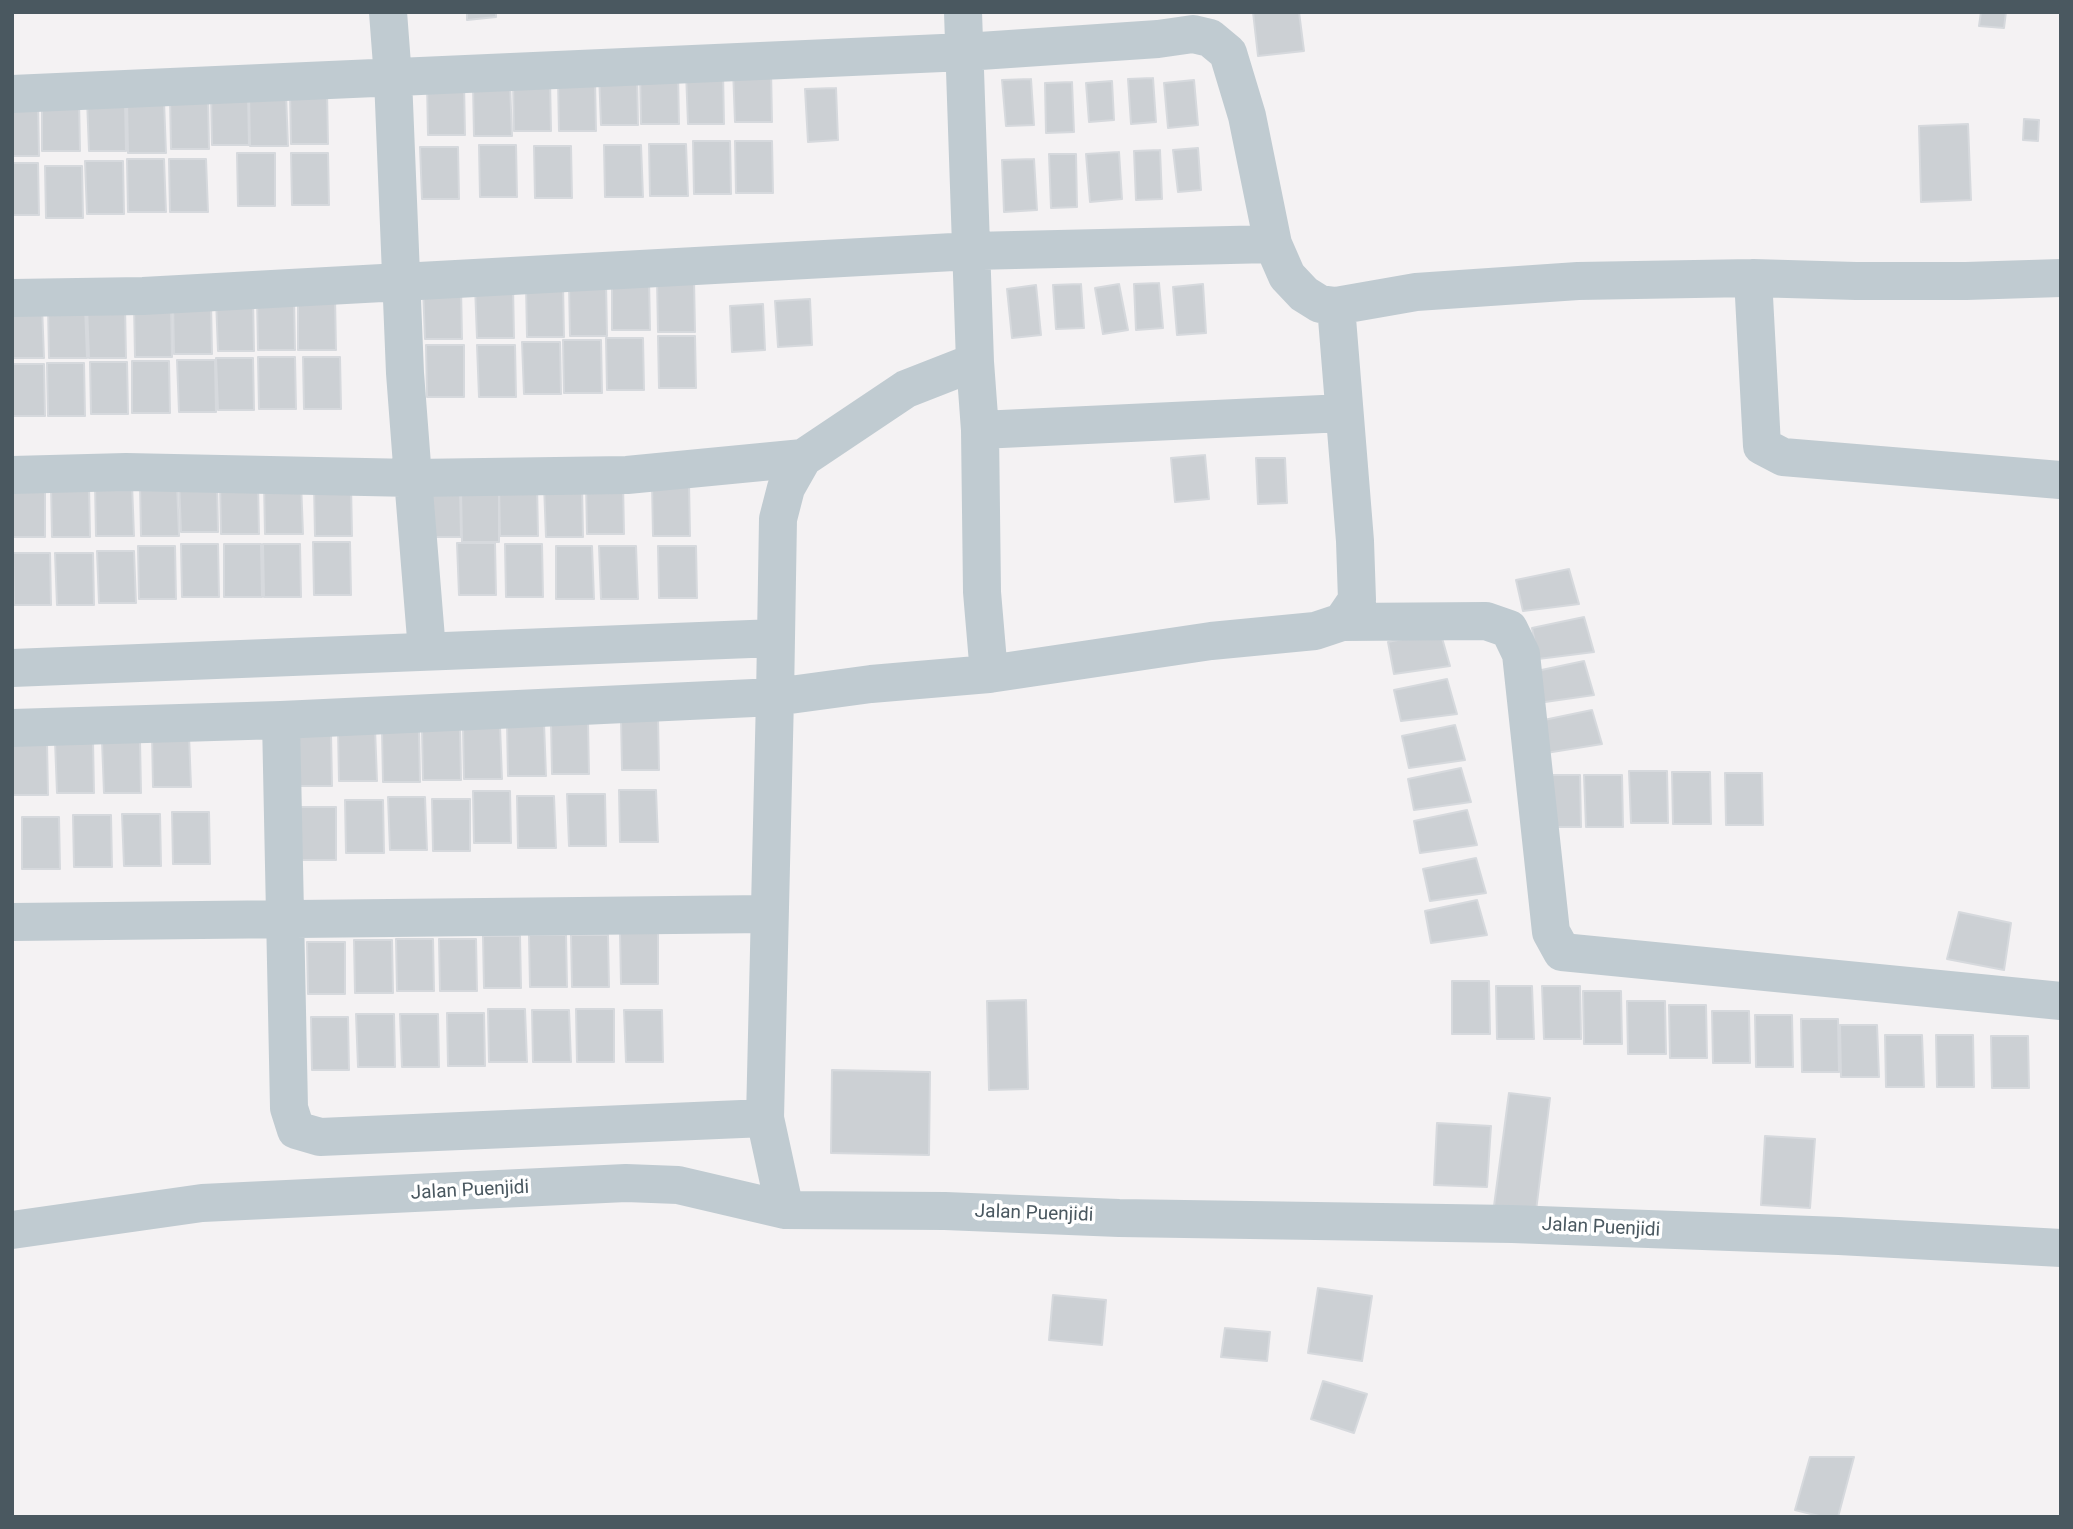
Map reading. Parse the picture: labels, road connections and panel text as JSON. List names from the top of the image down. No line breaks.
{"streets":{"street":["Jalan Puenjidi"]}}
